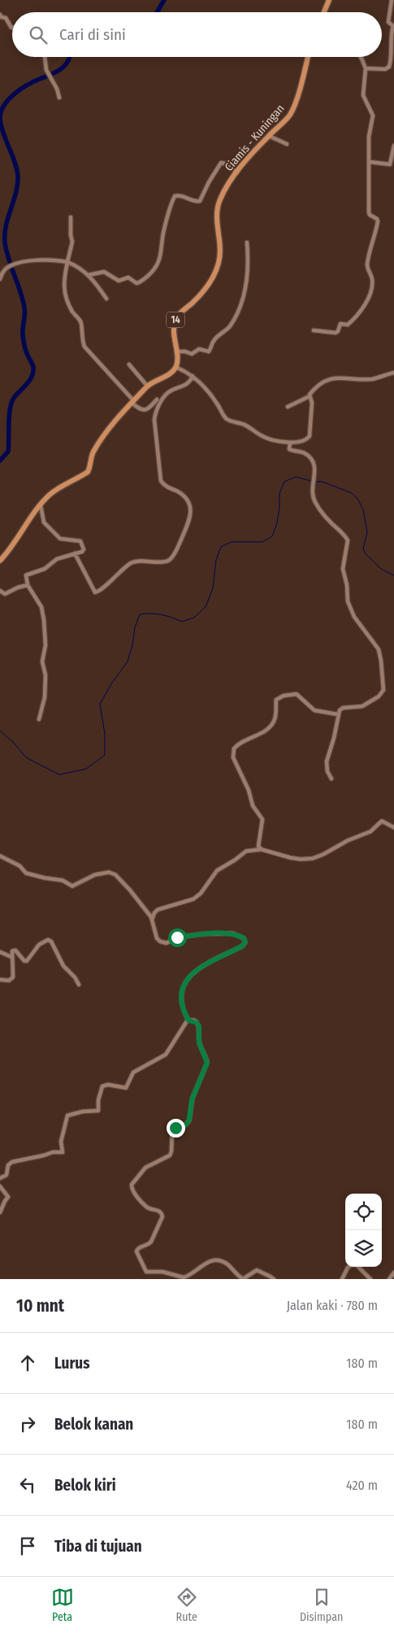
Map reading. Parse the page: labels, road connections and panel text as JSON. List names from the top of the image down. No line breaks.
{"streets":{"highway":["Ciamis - Kuningan","14"]},"page":{"search":"Cari di sini","heading":["10 mnt","Jalan kaki · 780 m"],"list":[["Lurus","180 m"],["Belok kanan","180 m"],["Belok kiri","420 m"],"Tiba di tujuan"],"nav":["Peta","Rute","Disimpan"]}}
